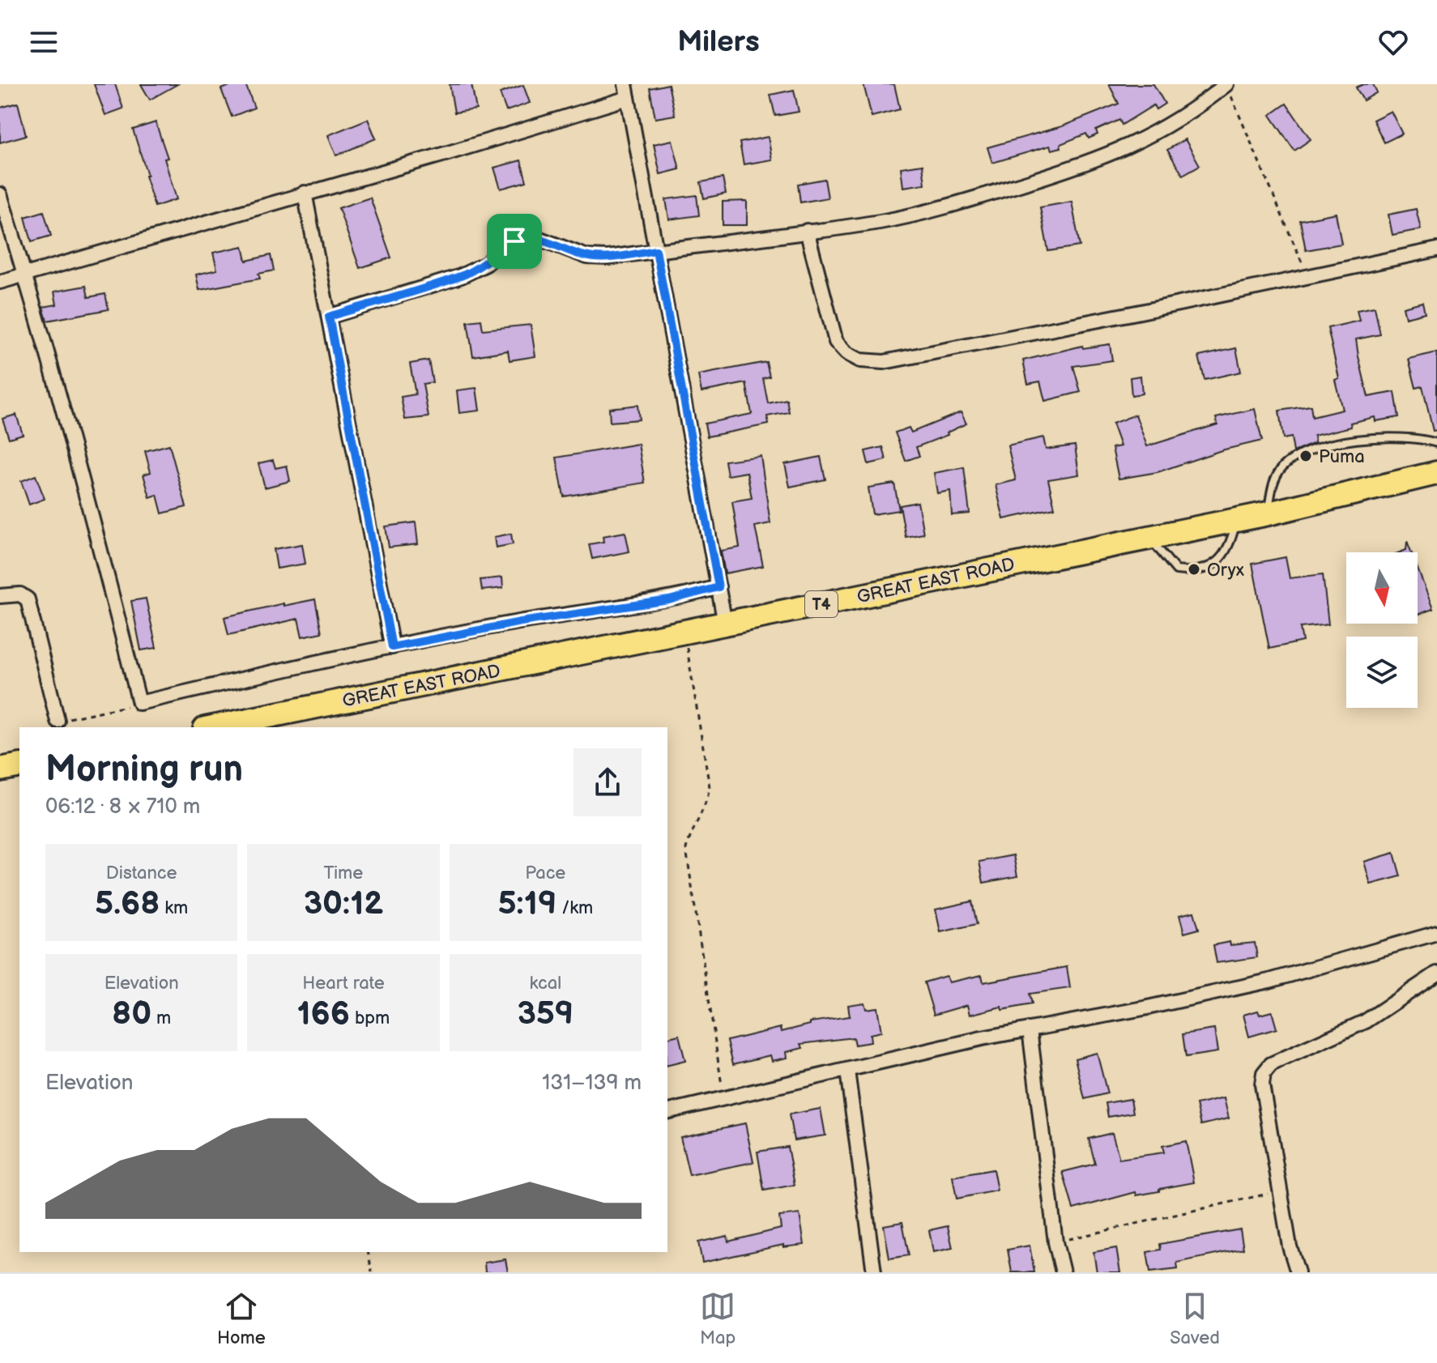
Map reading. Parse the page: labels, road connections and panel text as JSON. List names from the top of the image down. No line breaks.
{"streets":{"highway":["GREAT EAST ROAD","T4"]},"places":["Puma","Oryx"],"north":"bottom","page":{"header":"Milers","heading":["Morning run","06:12 · 8 × 710 m"],"stats":[["Distance","5.68 km"],["Time","30:12"],["Pace","5:19 /km"],["Elevation","80 m"],["Heart rate","166 bpm"],["kcal","359"]],"chart":["Elevation","131–139 m"],"tabs":["Home","Map","Saved"]}}
